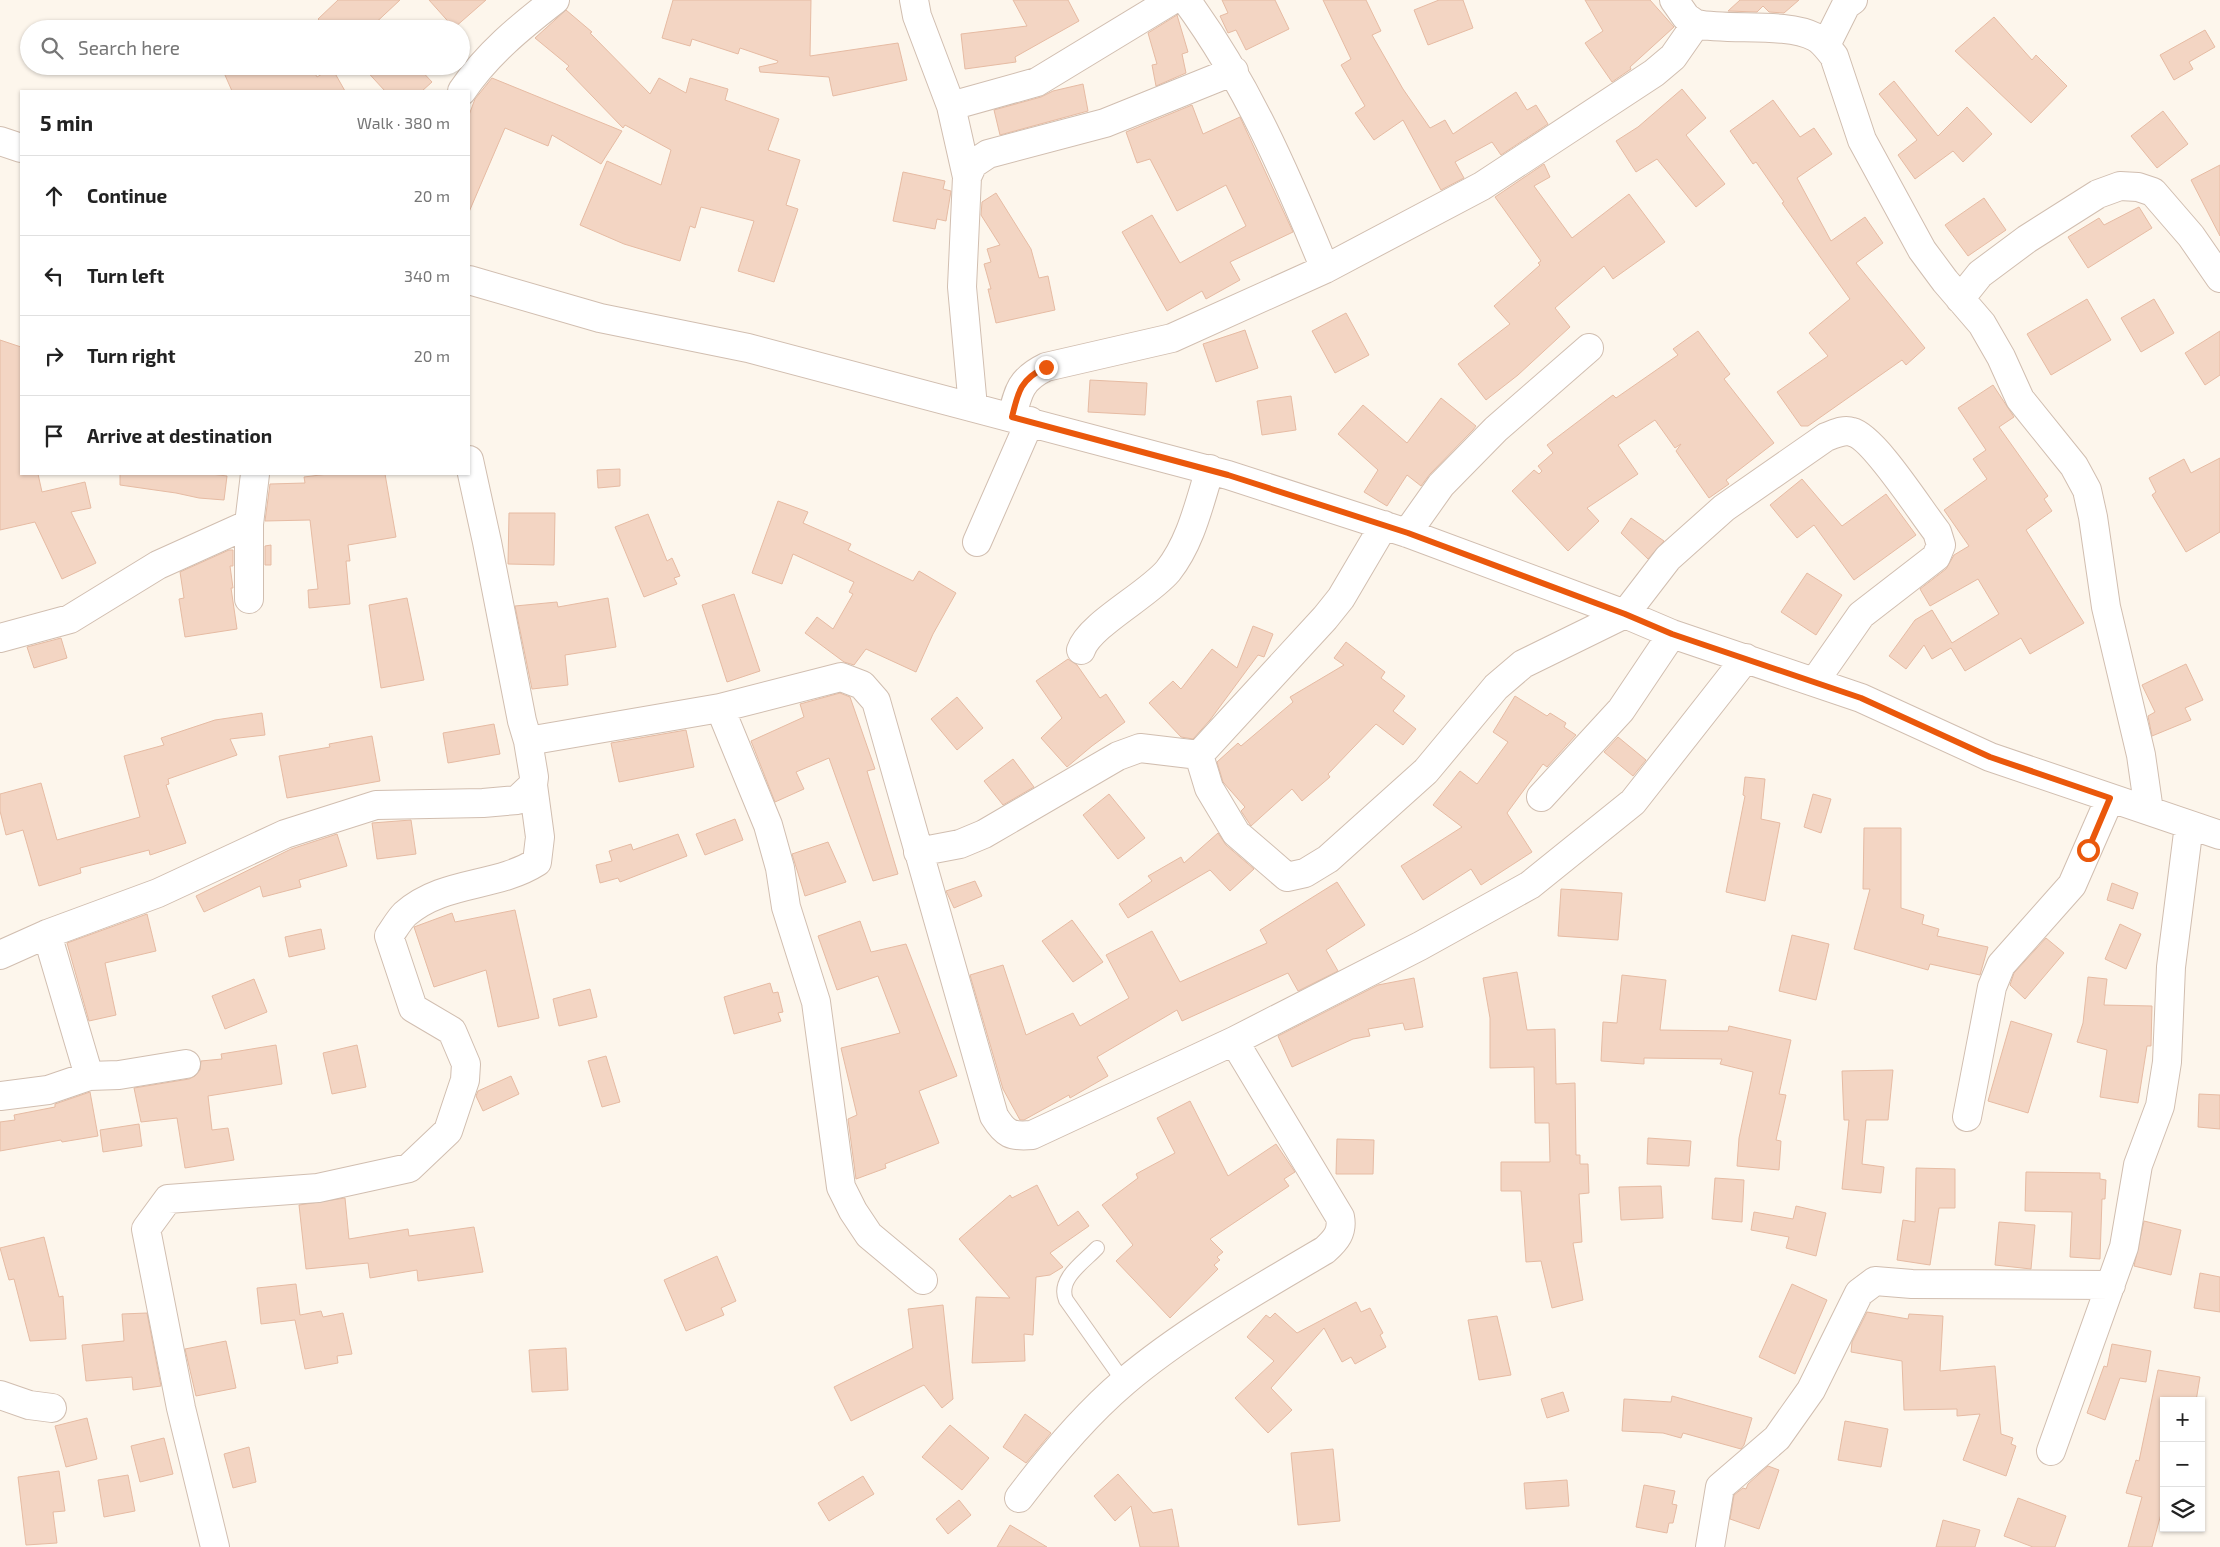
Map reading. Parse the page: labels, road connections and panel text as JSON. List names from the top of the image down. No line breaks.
{"page":{"search":"Search here","heading":["5 min","Walk · 380 m"],"list":[["Continue","20 m"],["Turn left","340 m"],["Turn right","20 m"],"Arrive at destination"],"map_buttons":["+","−"]}}
